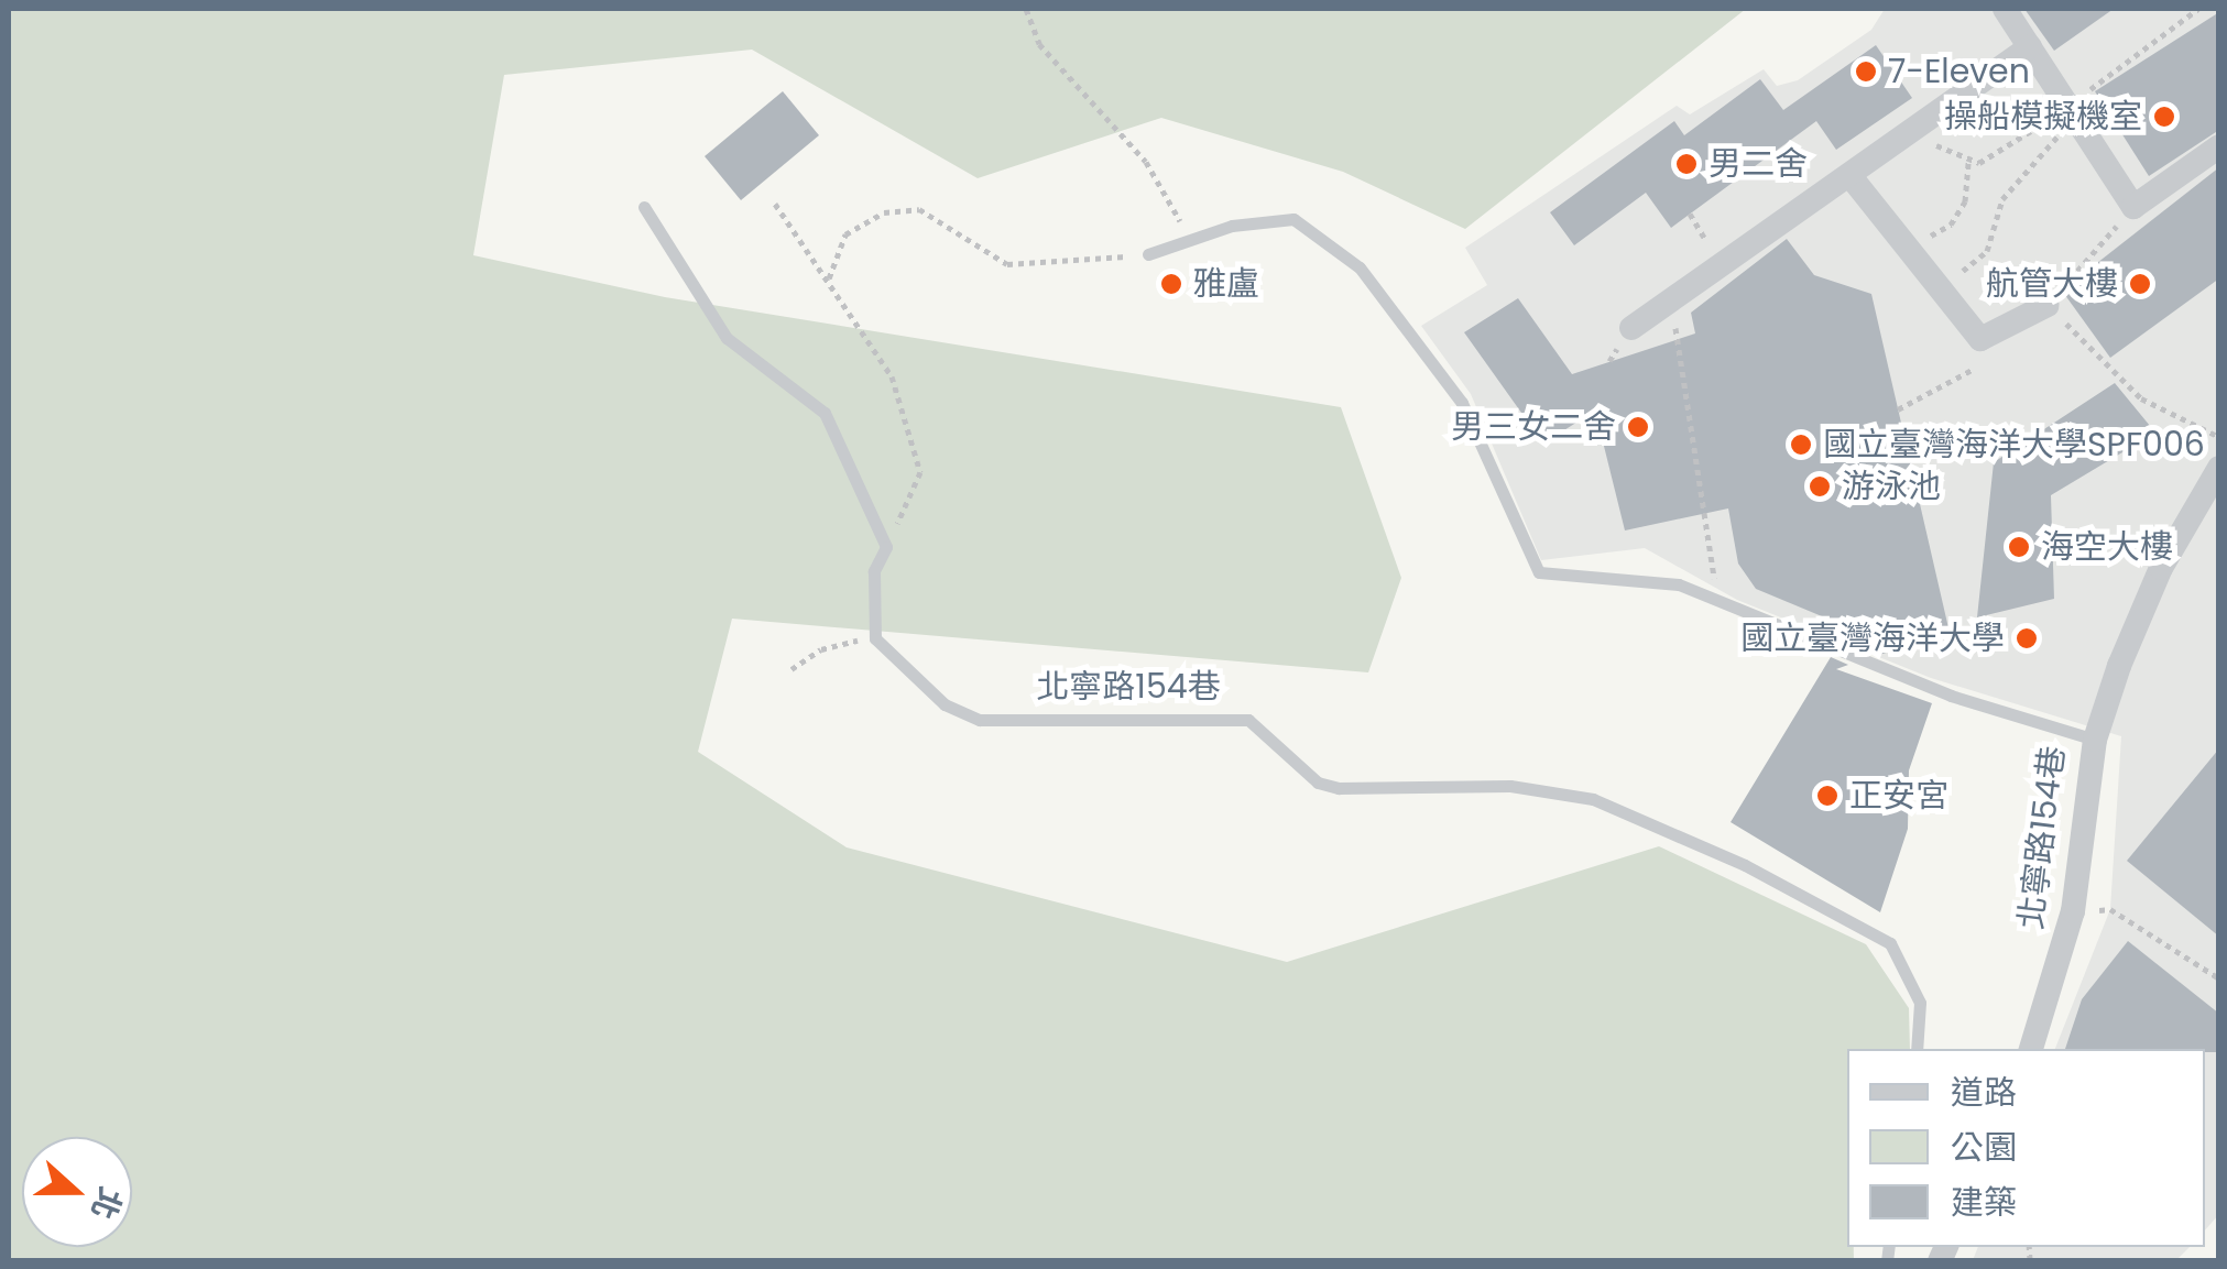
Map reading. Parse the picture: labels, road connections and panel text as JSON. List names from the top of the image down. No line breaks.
{"streets":{"street":["北寧路154巷"]},"places":["7-Eleven","操船模擬機室","男二舍","雅盧","航管大樓","男三女二舍","國立臺灣海洋大學SPF006","游泳池","海空大樓","國立臺灣海洋大學","正安宮"],"legend":["道路","公園","建築"],"north":"right"}
